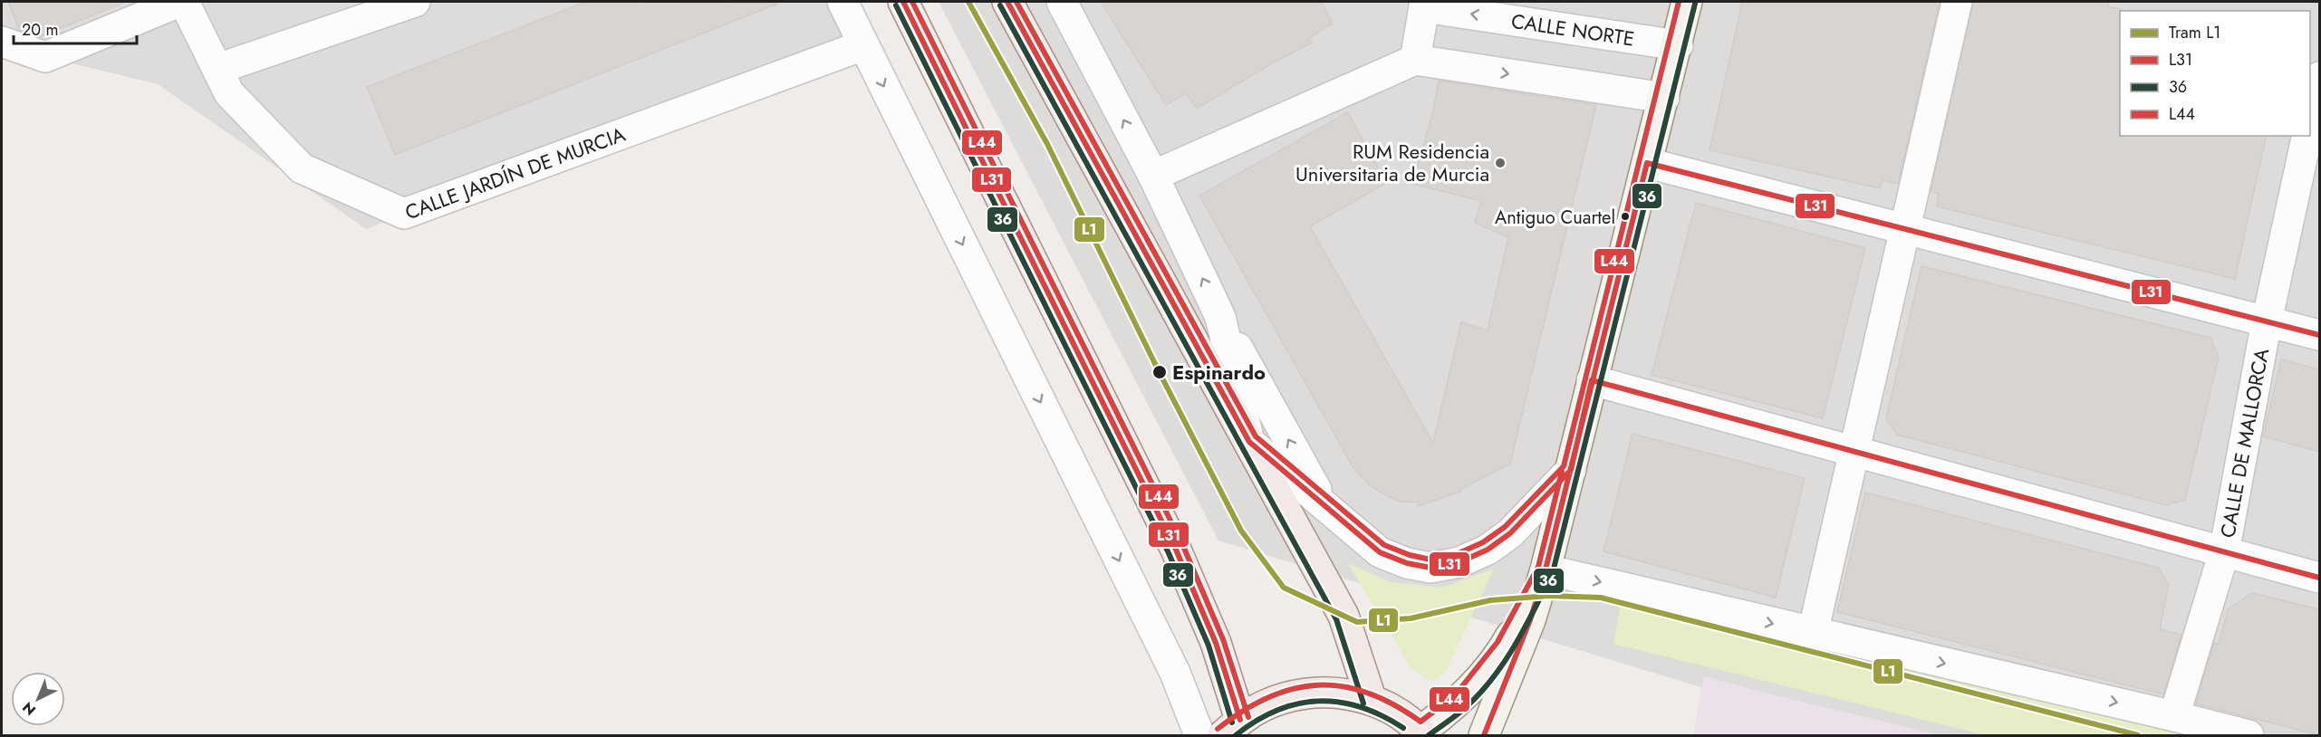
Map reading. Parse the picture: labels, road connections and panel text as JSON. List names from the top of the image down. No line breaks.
{"streets":{"street":["CALLE NORTE","CALLE JARDÍN DE MURCIA","CALLE DE MALLORCA"]},"places":["RUM Residencia Universitaria de Murcia","Antiguo Cuartel","Espinardo"],"lines":["tram line L1","transit line L31","transit line L44","transit line 36"],"legend":["Tram L1","L31","36","L44"],"scale_bar":"20 m","north":"bottom left"}
